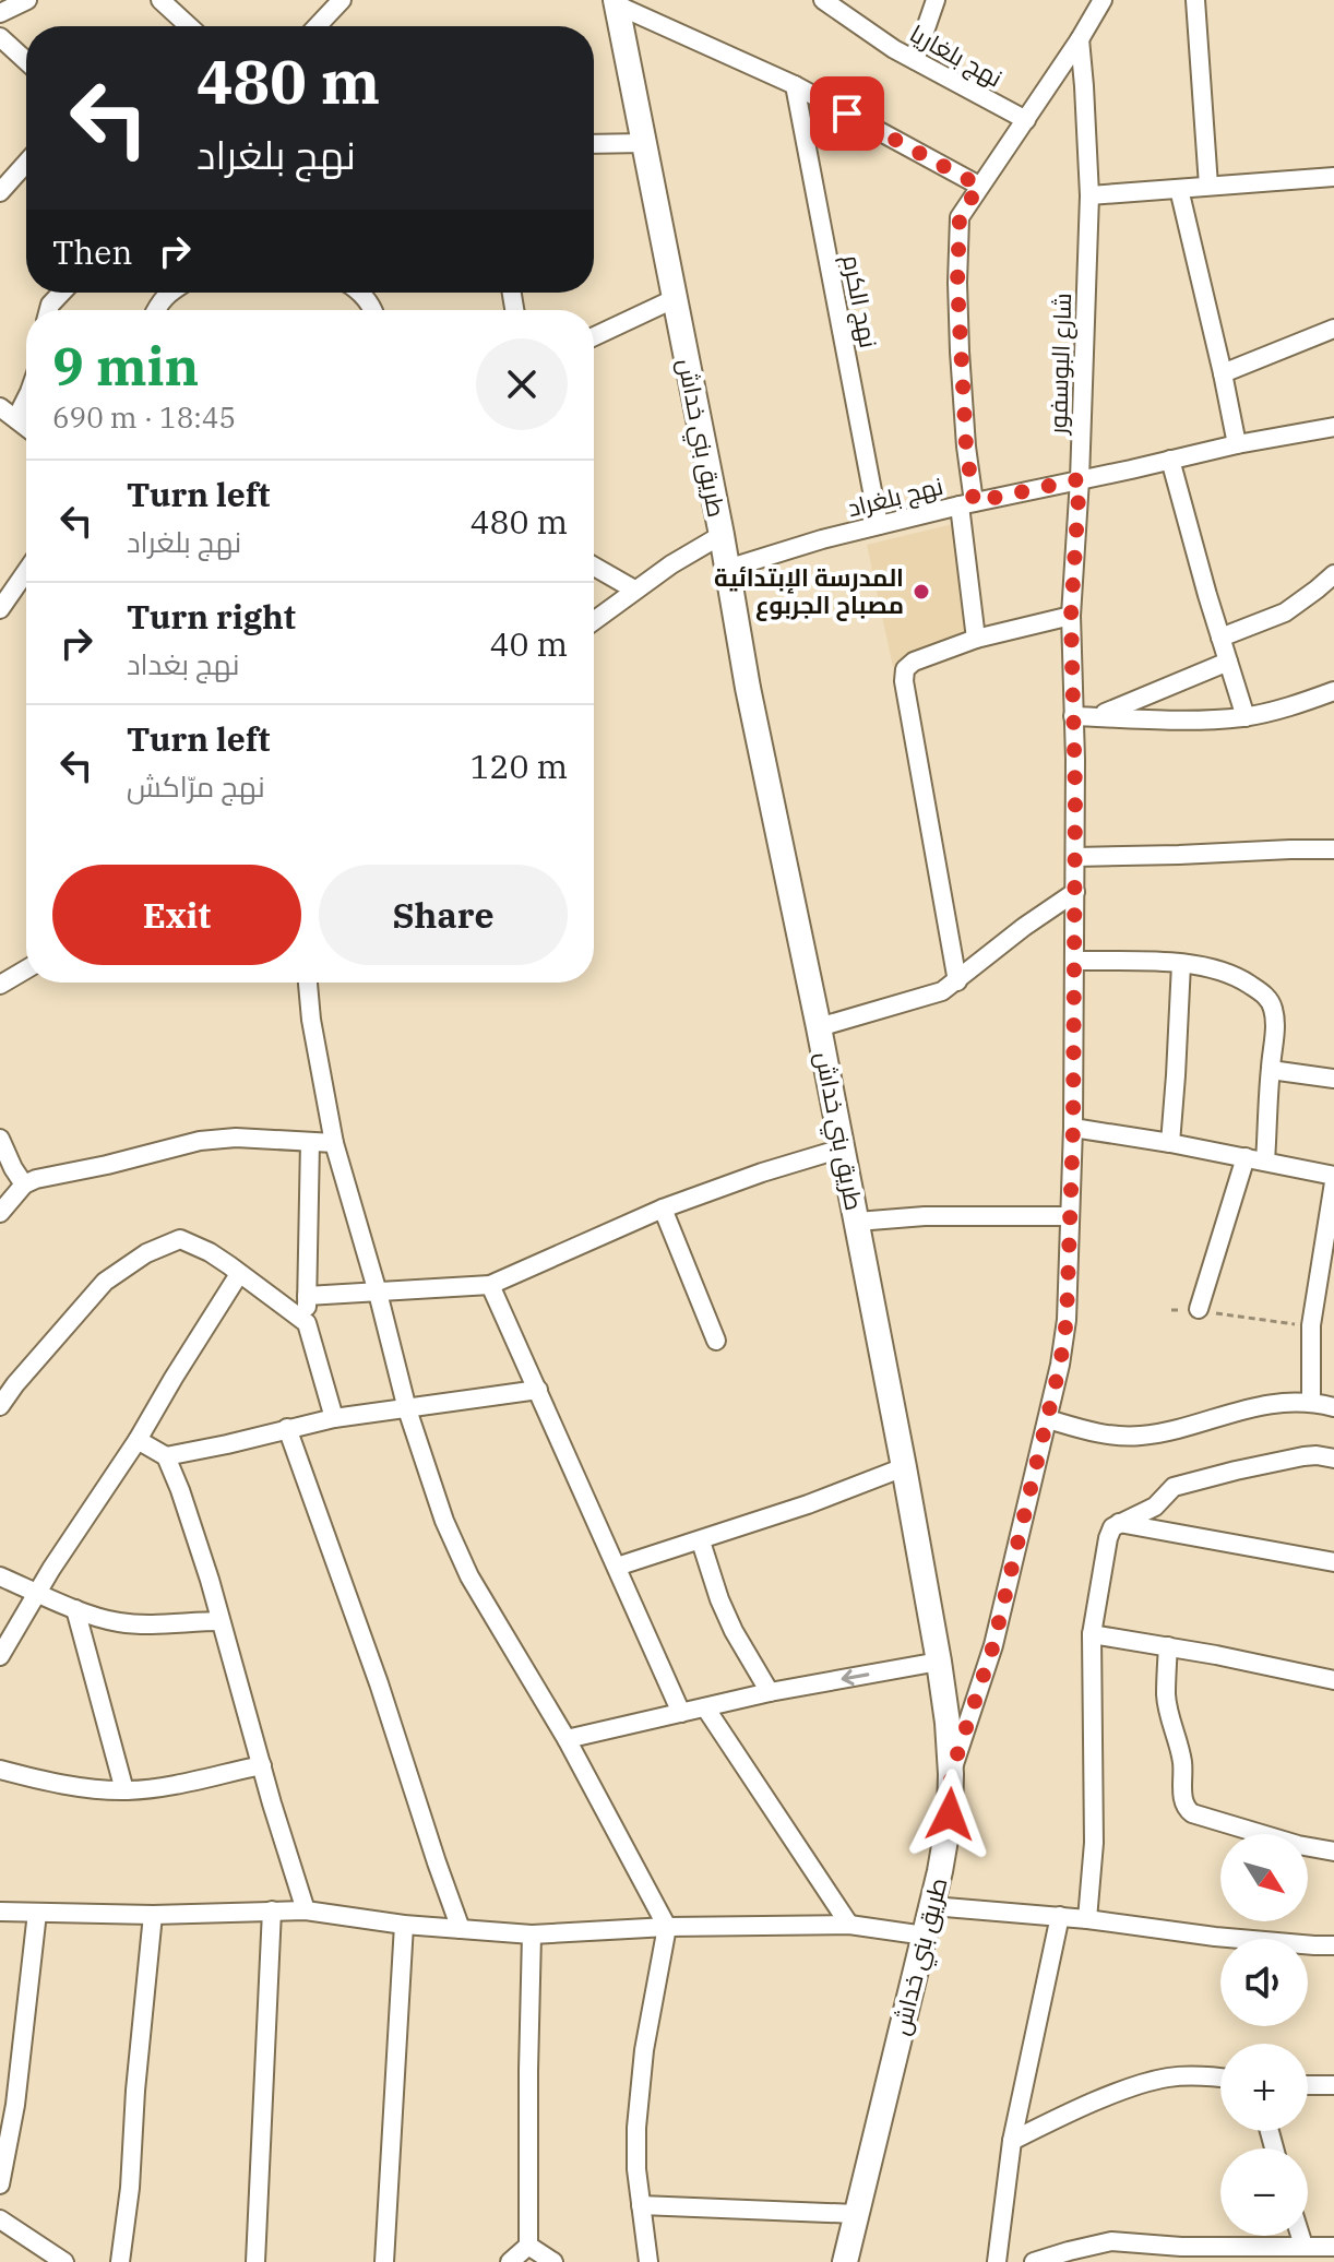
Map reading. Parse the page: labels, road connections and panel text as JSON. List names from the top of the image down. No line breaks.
{"streets":{"main road":["طريق بني خداش"],"street":["نهج بلغاريا","نهج الكرم","شارع البوسفور","نهج بلغراد"]},"crossings":[["نهج الكرم","نهج بلغراد"],["شارع البوسفور","طريق بني خداش"],["شارع البوسفور","نهج بلغراد"],["طريق بني خداش","نهج بلغراد"]],"places":["المدرسة الإبتدائية مصباح الجربوع"],"north":"bottom right","page":{"turn":["480 m","نهج بلغراد"],"then":"Then","heading":["9 min","690 m · 18:45"],"list":[{"name":"Turn left","note":"نهج بلغراد","value":"480 m"},{"name":"Turn right","note":"نهج بغداد","value":"40 m"},{"name":"Turn left","note":"نهج مرّاكش","value":"120 m"}],"buttons":["Exit","Share"],"map_buttons":["+","−"]}}
